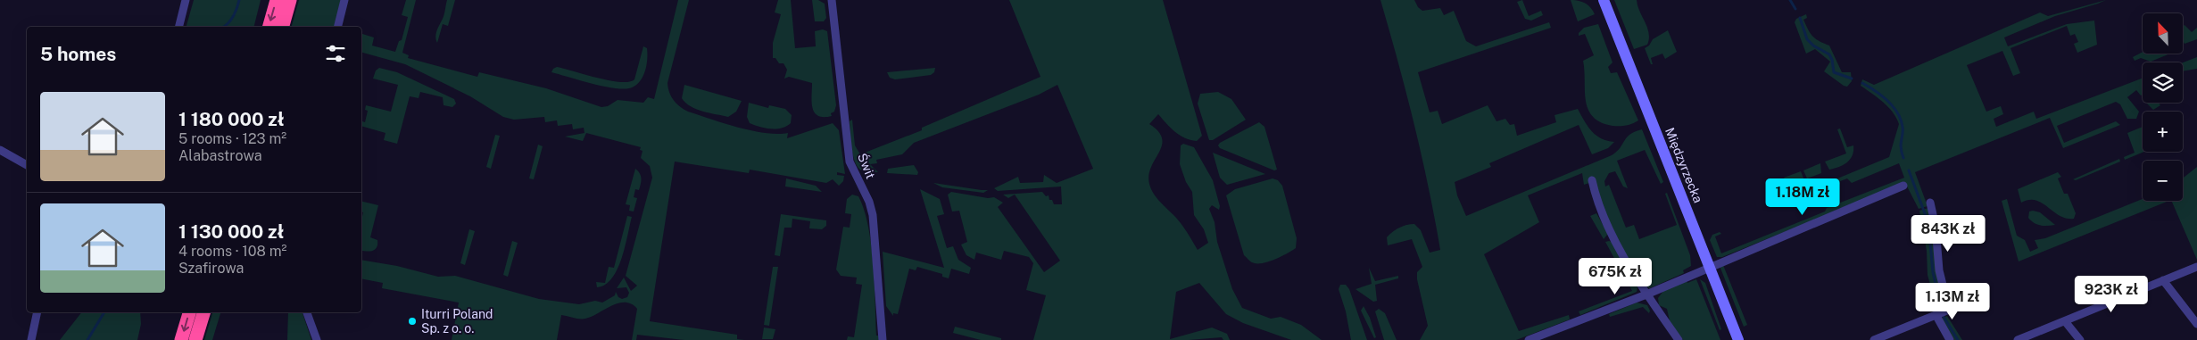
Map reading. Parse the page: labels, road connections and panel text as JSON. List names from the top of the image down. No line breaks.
{"streets":{"main road":["Międzyrzecka"],"street":["Świt"]},"places":["Iturri Poland Sp. z o. o."],"north":"top left","page":{"map_buttons":["+","−"],"heading":"5 homes","list":[{"name":"1 180 000 zł","note":"5 rooms · 123 m² · Alabastrowa"},{"name":"1 130 000 zł","note":"4 rooms · 108 m² · Szafirowa"}],"price":["1.18M zł","843K zł","675K zł","923K zł","1.13M zł"]}}
